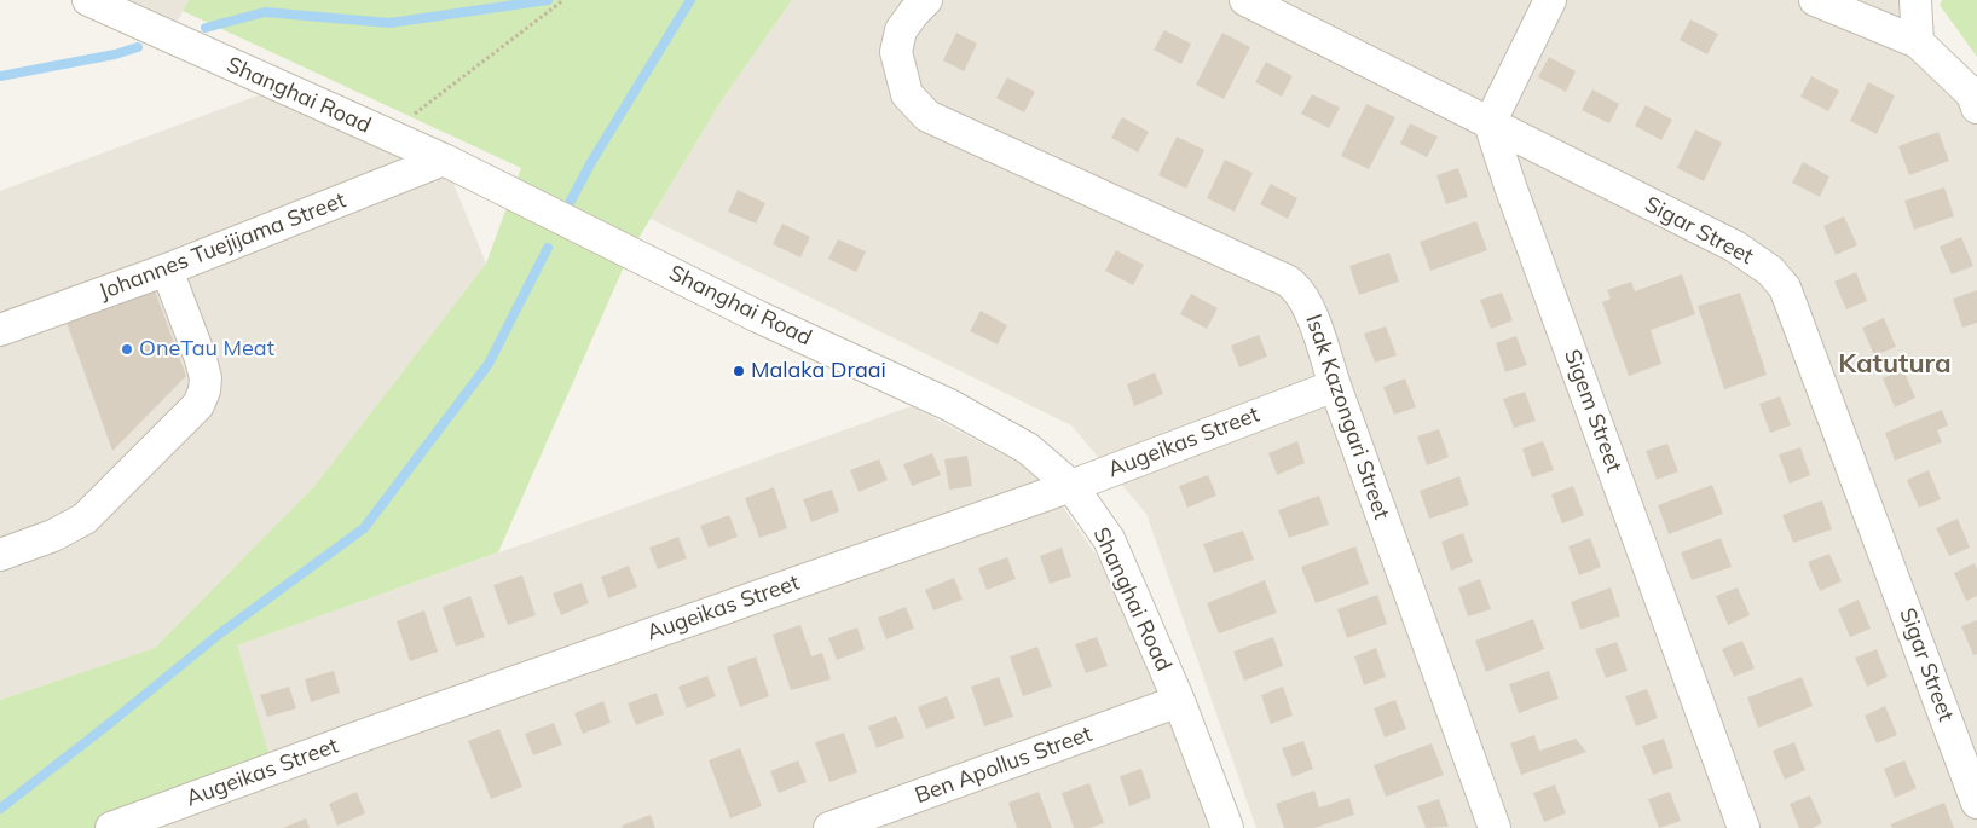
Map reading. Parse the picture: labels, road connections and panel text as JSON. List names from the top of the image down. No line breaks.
{"streets":{"street":["Shanghai Road","Sigar Street","Johannes Tuejijama Street","Sigem Street","Isak Kazongari Street","Augeikas Street","Ben Apollus Street"]},"crossings":[["Shanghai Road","Johannes Tuejijama Street"],["Shanghai Road","Augeikas Street"],["Shanghai Road","Ben Apollus Street"],["Sigar Street","Sigem Street"],["Isak Kazongari Street","Augeikas Street"]],"districts":["Katutura"],"places":["OneTau Meat","Malaka Draai"]}
